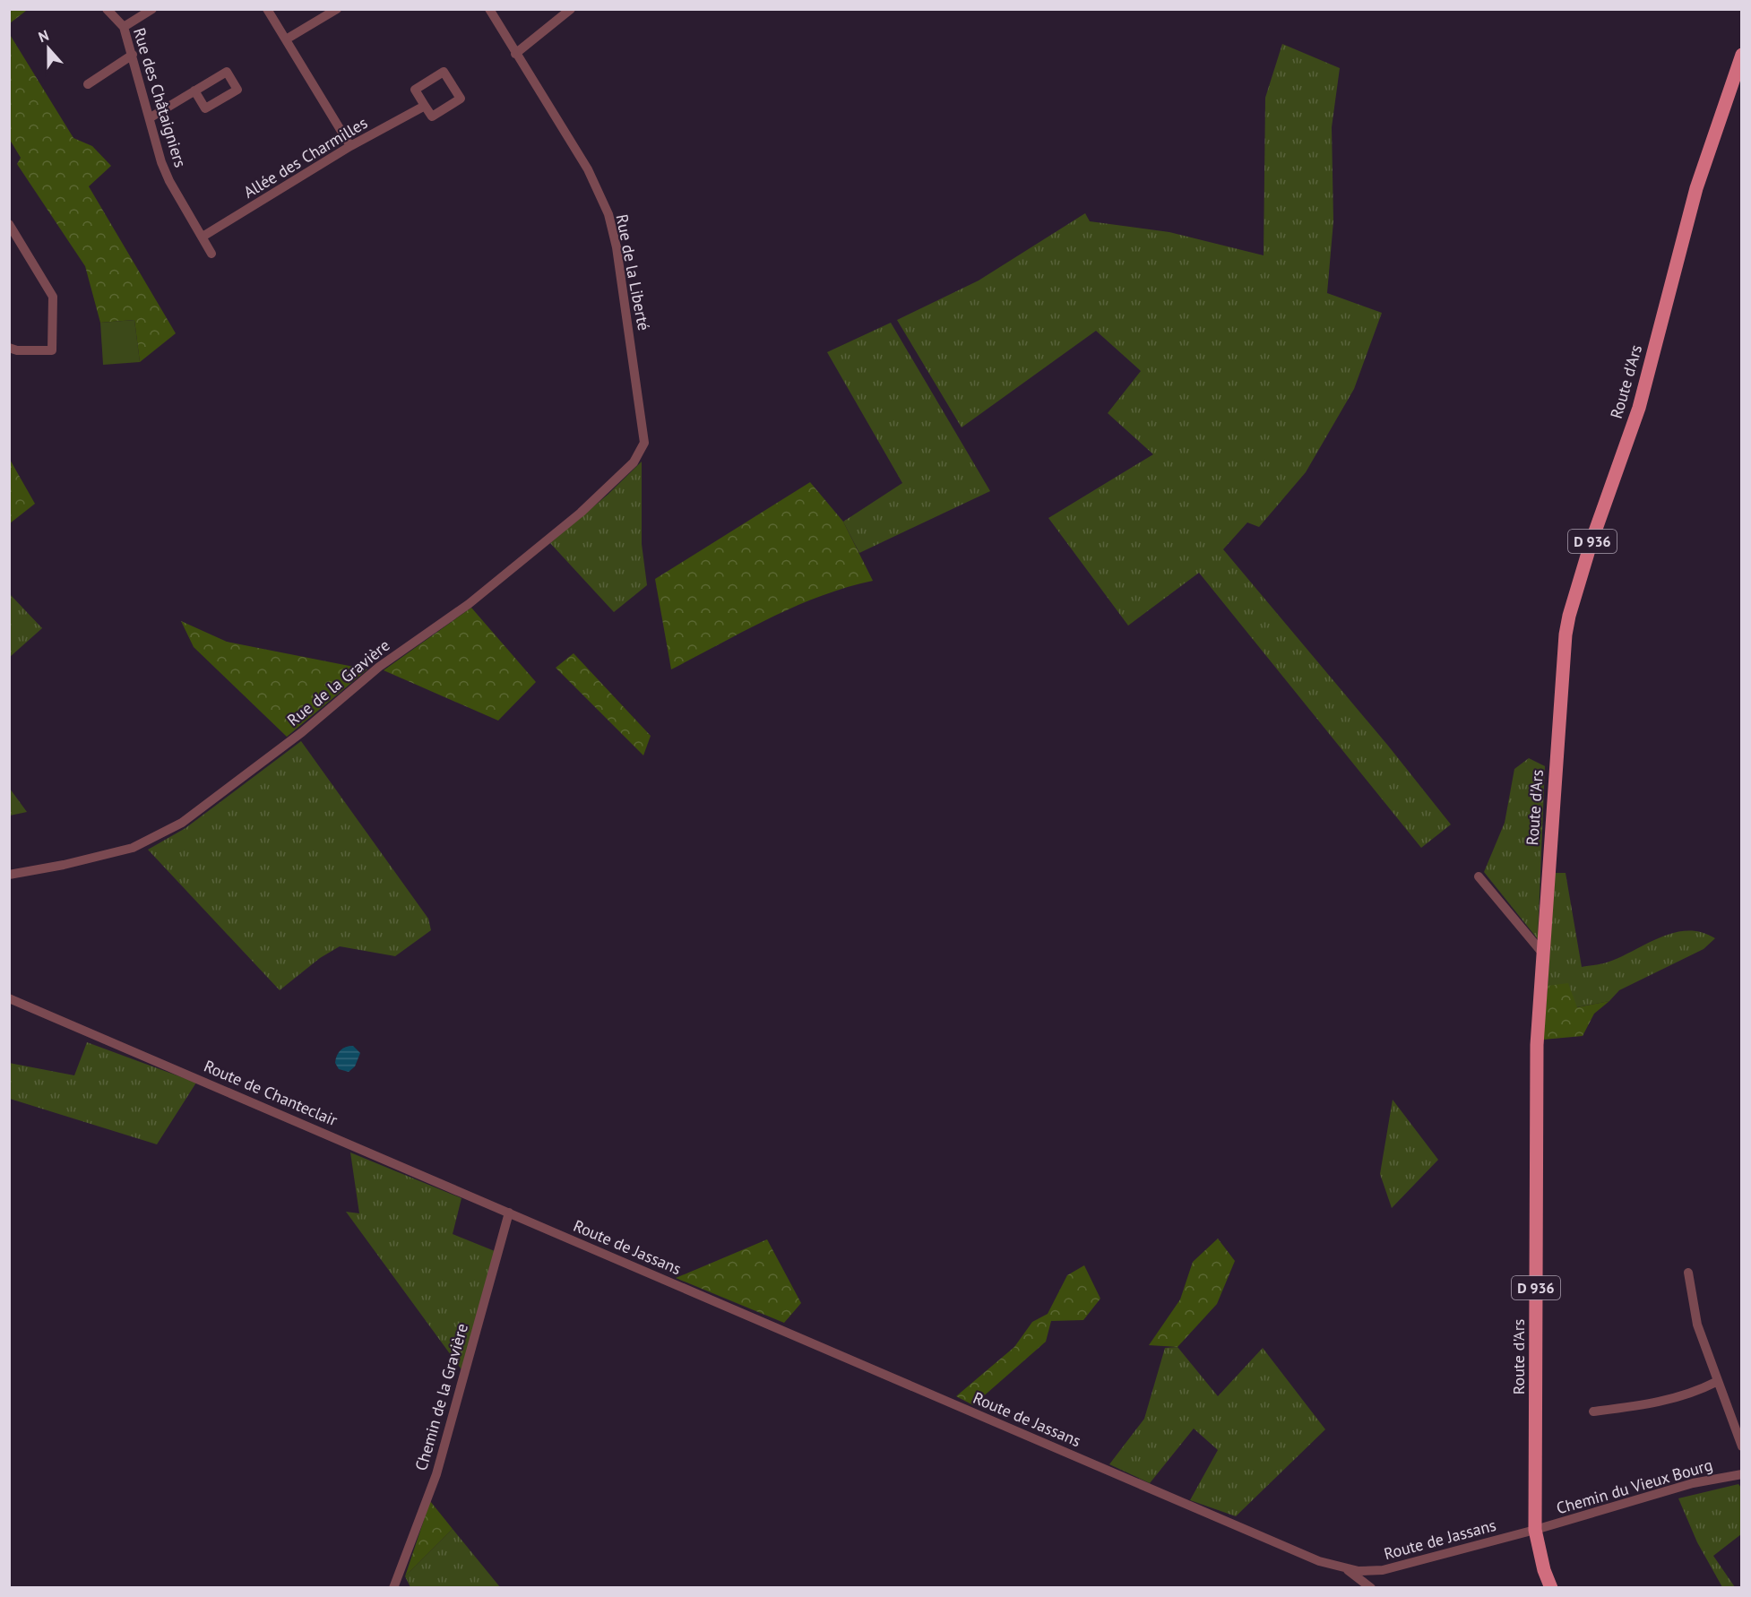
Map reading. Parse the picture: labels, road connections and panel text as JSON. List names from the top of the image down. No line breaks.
{"streets":{"main road":["Route d'Ars","D 936"],"street":["Rue des Châtaigniers","Allée des Charmilles","Rue de la Liberté","Rue de la Gravière","Route de Chanteclair","Route de Jassans","Chemin de la Gravière","Chemin du Vieux Bourg"]},"crossings":[["Rue des Châtaigniers","Allée des Charmilles"],["Rue de la Liberté","Rue de la Gravière"],["Route d'Ars","Route de Jassans"],["Route d'Ars","Chemin du Vieux Bourg"],["Route de Chanteclair","Route de Jassans"],["Route de Chanteclair","Chemin de la Gravière"],["Route de Jassans","Chemin du Vieux Bourg"]],"north":"top"}
